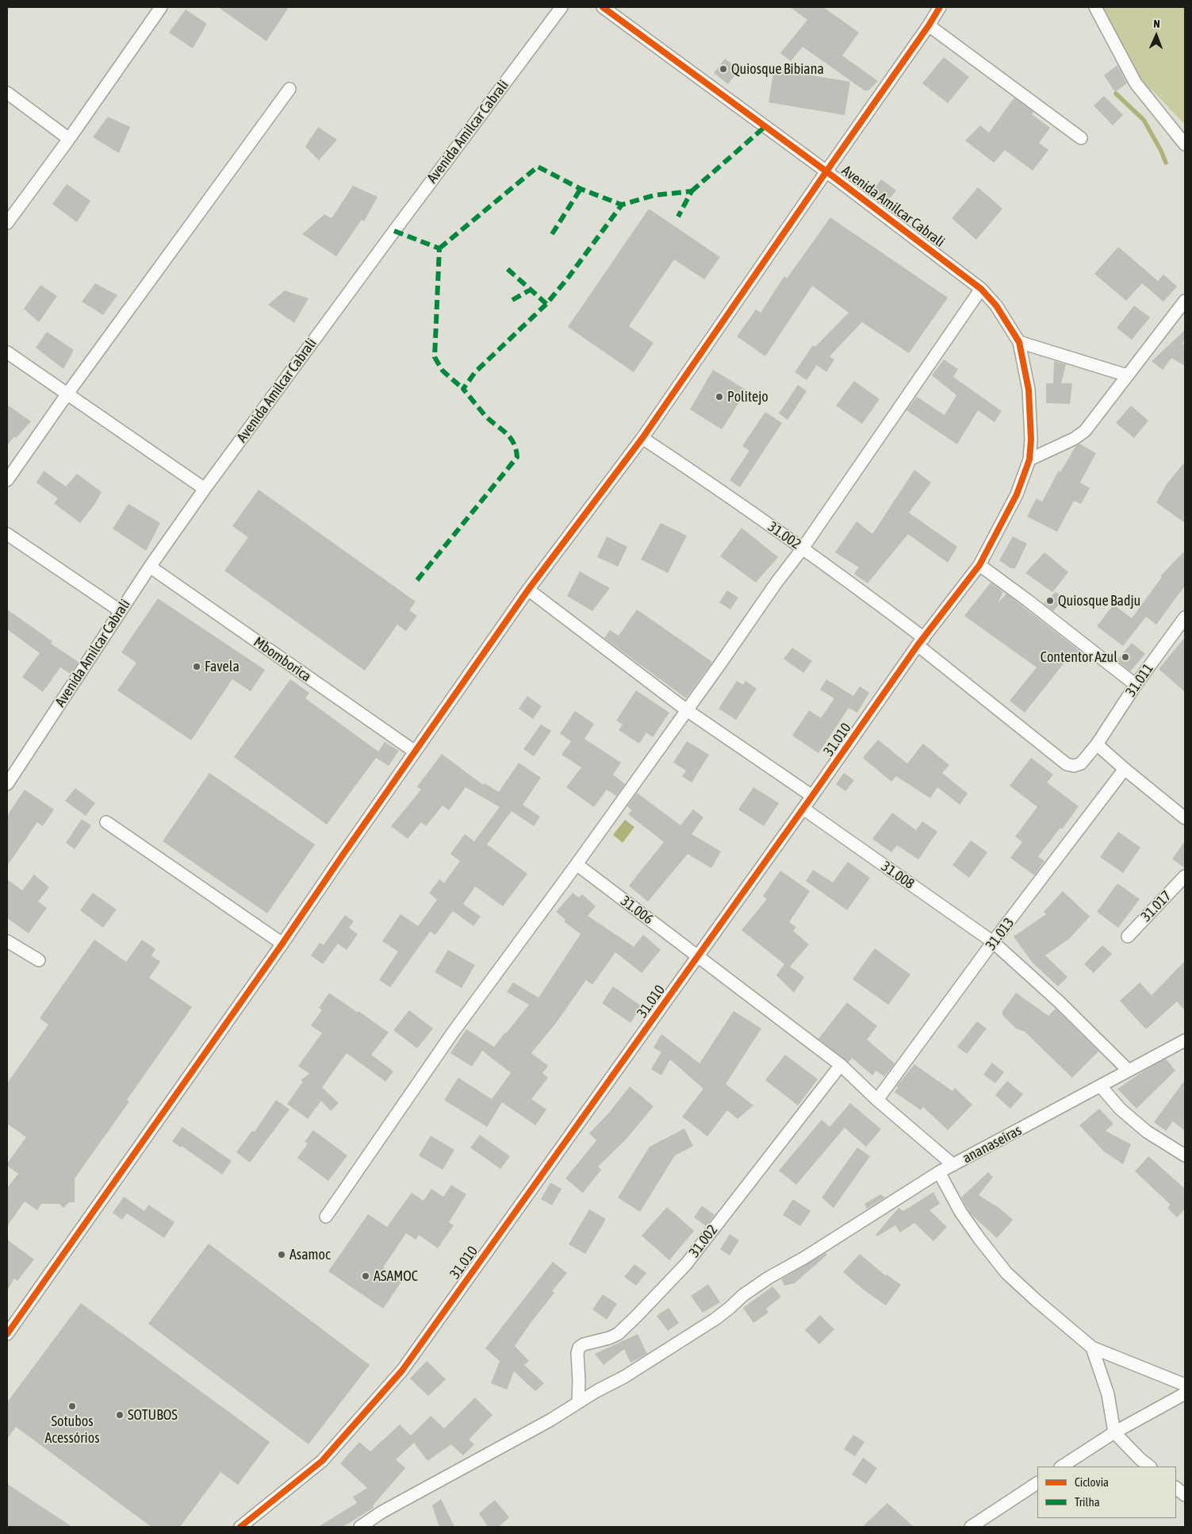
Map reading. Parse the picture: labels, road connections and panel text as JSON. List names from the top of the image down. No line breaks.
{"streets":{"street":["Avenida Amilcar Cabrali","31.002","Mbomborica","31.011","31.010","31.008","31.017","31.006","31.013","ananaseiras"]},"crossings":[["Avenida Amilcar Cabrali","Mbomborica"],["Avenida Amilcar Cabrali","31.010"],["31.002","31.011"],["31.002","31.010"],["31.002","31.006"],["31.002","ananaseiras"],["31.010","31.008"],["31.010","31.006"],["31.008","31.013"],["31.008","ananaseiras"],["31.006","31.013"],["31.006","ananaseiras"]],"places":["Quiosque Bibiana","Politejo","Quiosque Badju","Contentor Azul","Favela","Asamoc","ASAMOC","Sotubos Acessórios","SOTUBOS"],"legend":["Ciclovia","Trilha"],"north":"top"}
